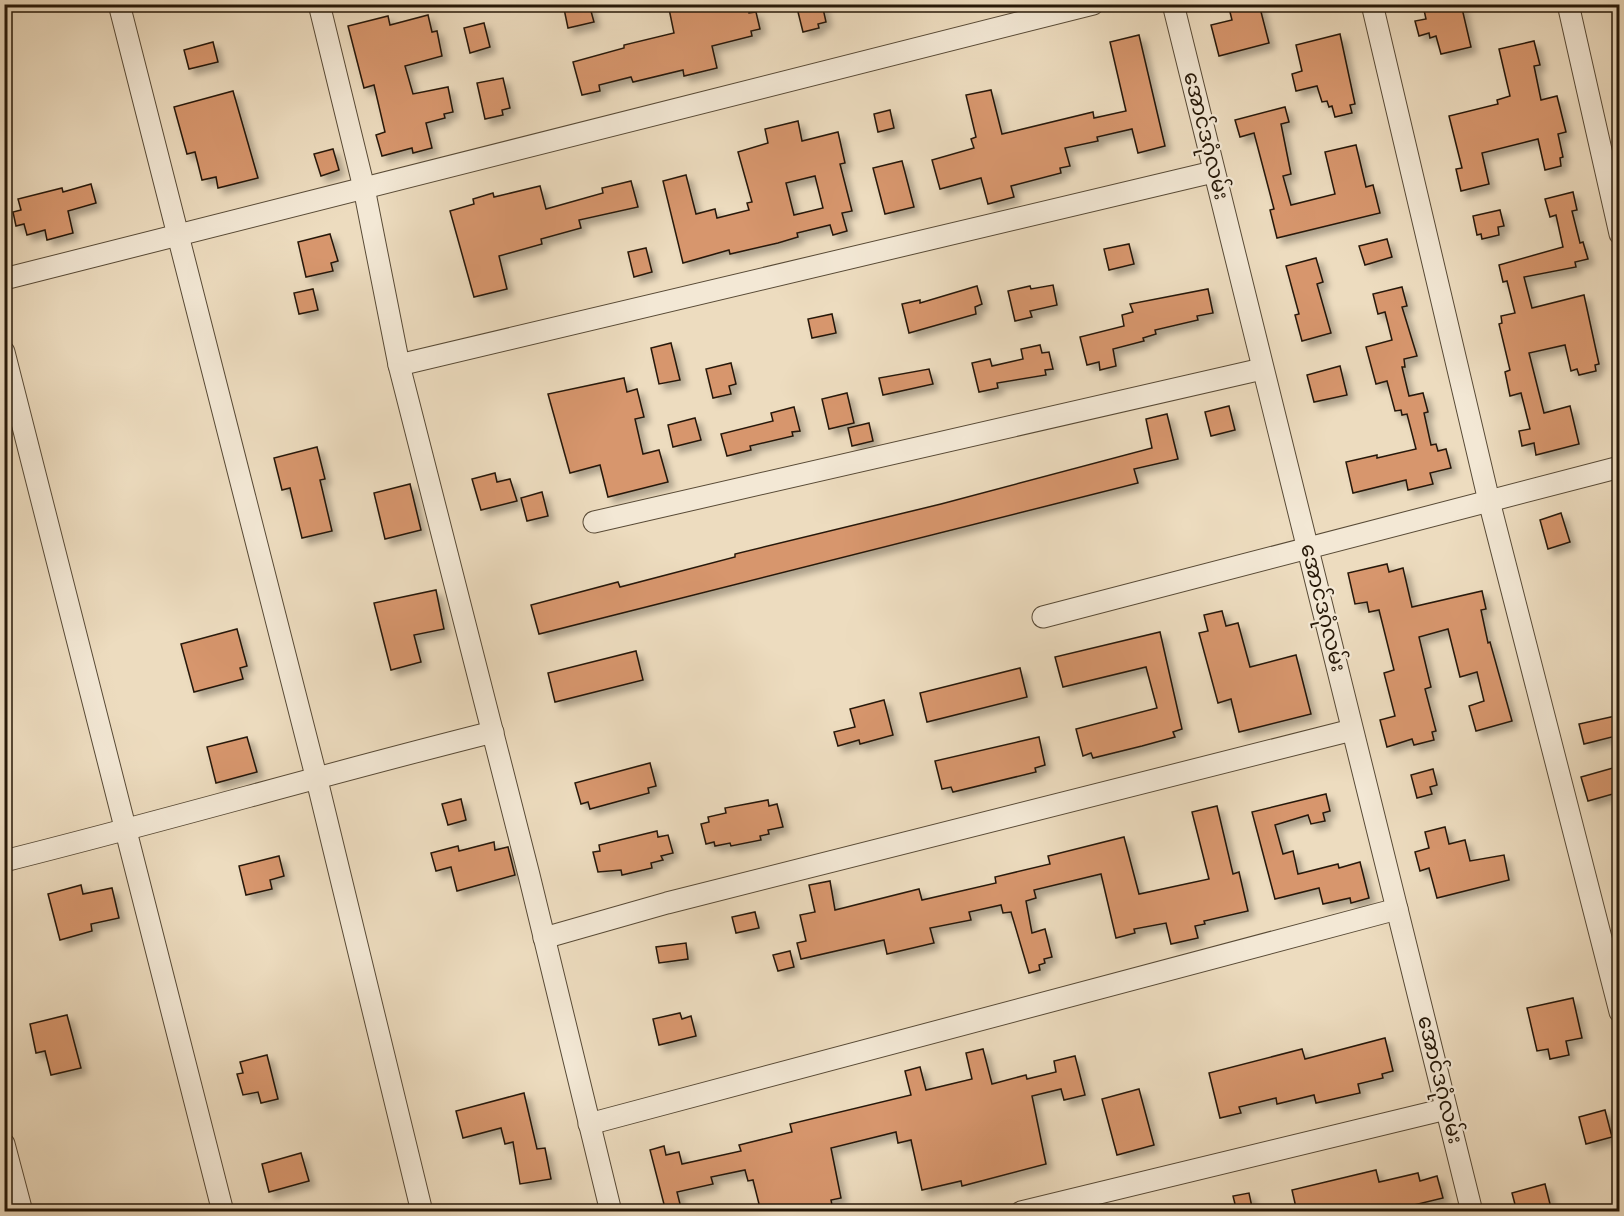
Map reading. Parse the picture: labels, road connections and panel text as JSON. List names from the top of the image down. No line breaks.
{"streets":{"street":["အောင်ဒဂုံလမ်း"]}}
